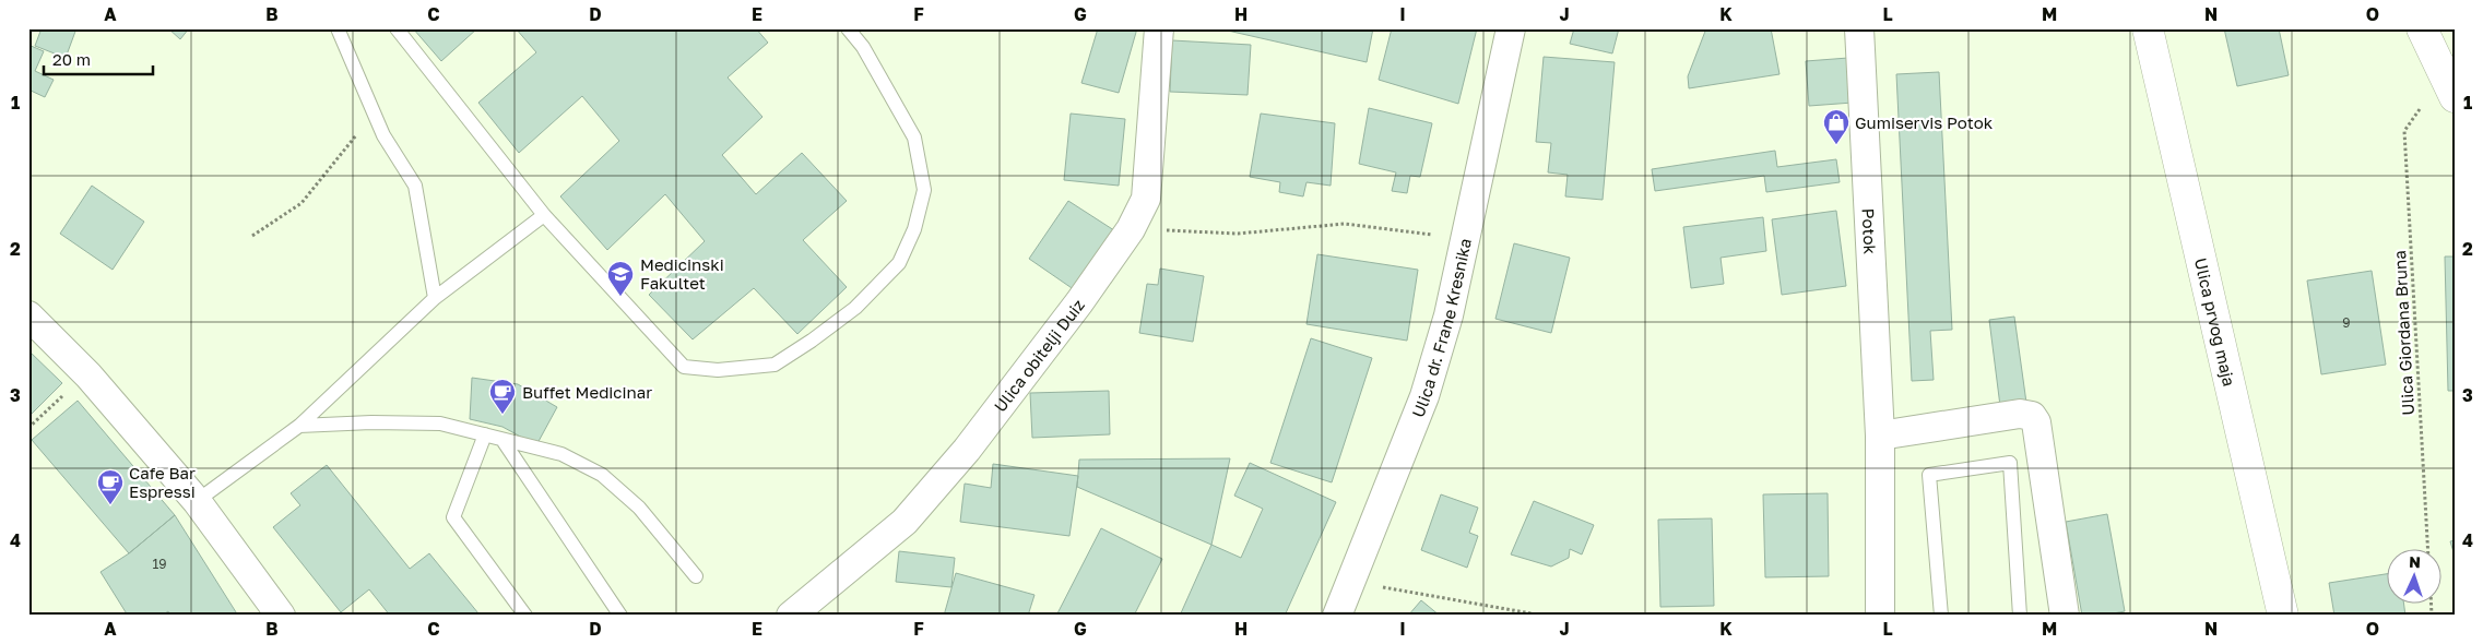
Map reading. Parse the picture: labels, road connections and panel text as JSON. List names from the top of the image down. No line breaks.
{"streets":{"main road":["Ulica prvog maja"],"street":["Potok","Ulica dr. Frane Kresnika","Ulica obitelji Duiz"],"path":["Ulica Giordana Bruna"]},"places":{"shop":["Gumiservis Potok"],"school or university":["Medicinski Fakultet"],"cafe":["Buffet Medicinar","Cafe Bar Espressi"]},"house_numbers":["9","19"],"scale_bar":"20 m","north":"top","grid":{"columns":["A","B","C","D","E","F","G","H","I","J","K","L","M","N","O"],"rows":["1","2","3","4"]}}
